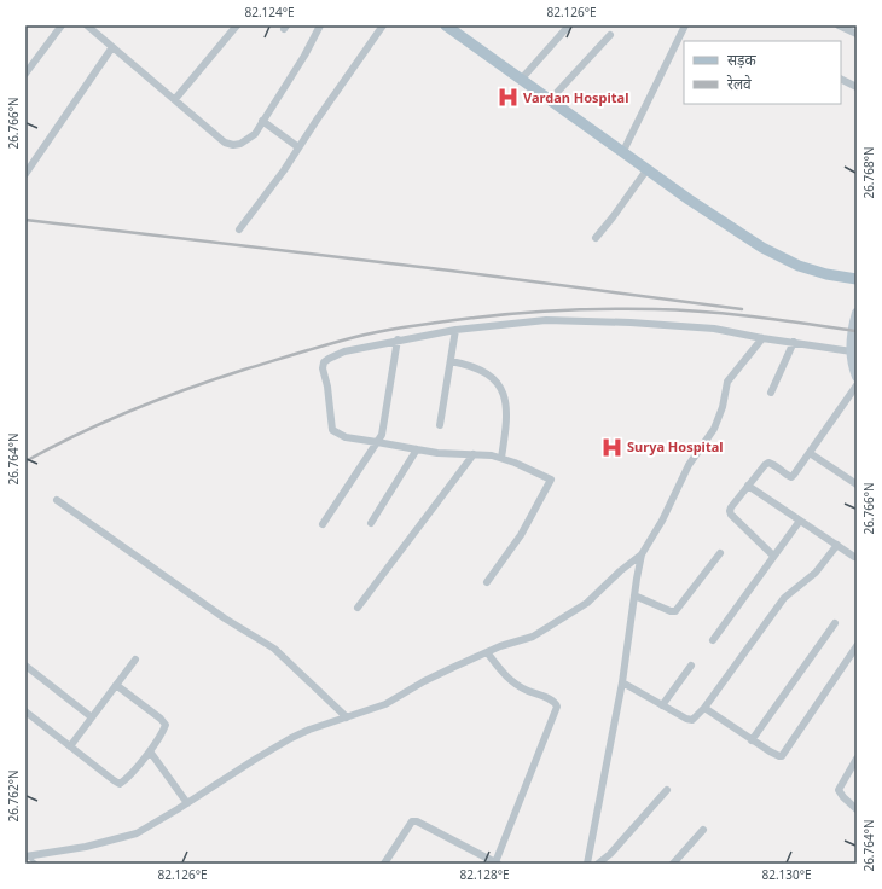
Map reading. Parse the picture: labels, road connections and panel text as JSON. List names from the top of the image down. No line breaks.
{"places":{"hospital":["Vardan Hospital","Surya Hospital"]},"legend":["सड़क","रेलवे"],"coordinates":["82.124°E","82.126°E","26.766°N","26.768°N","26.764°N","26.762°N","82.128°E","82.130°E"]}
